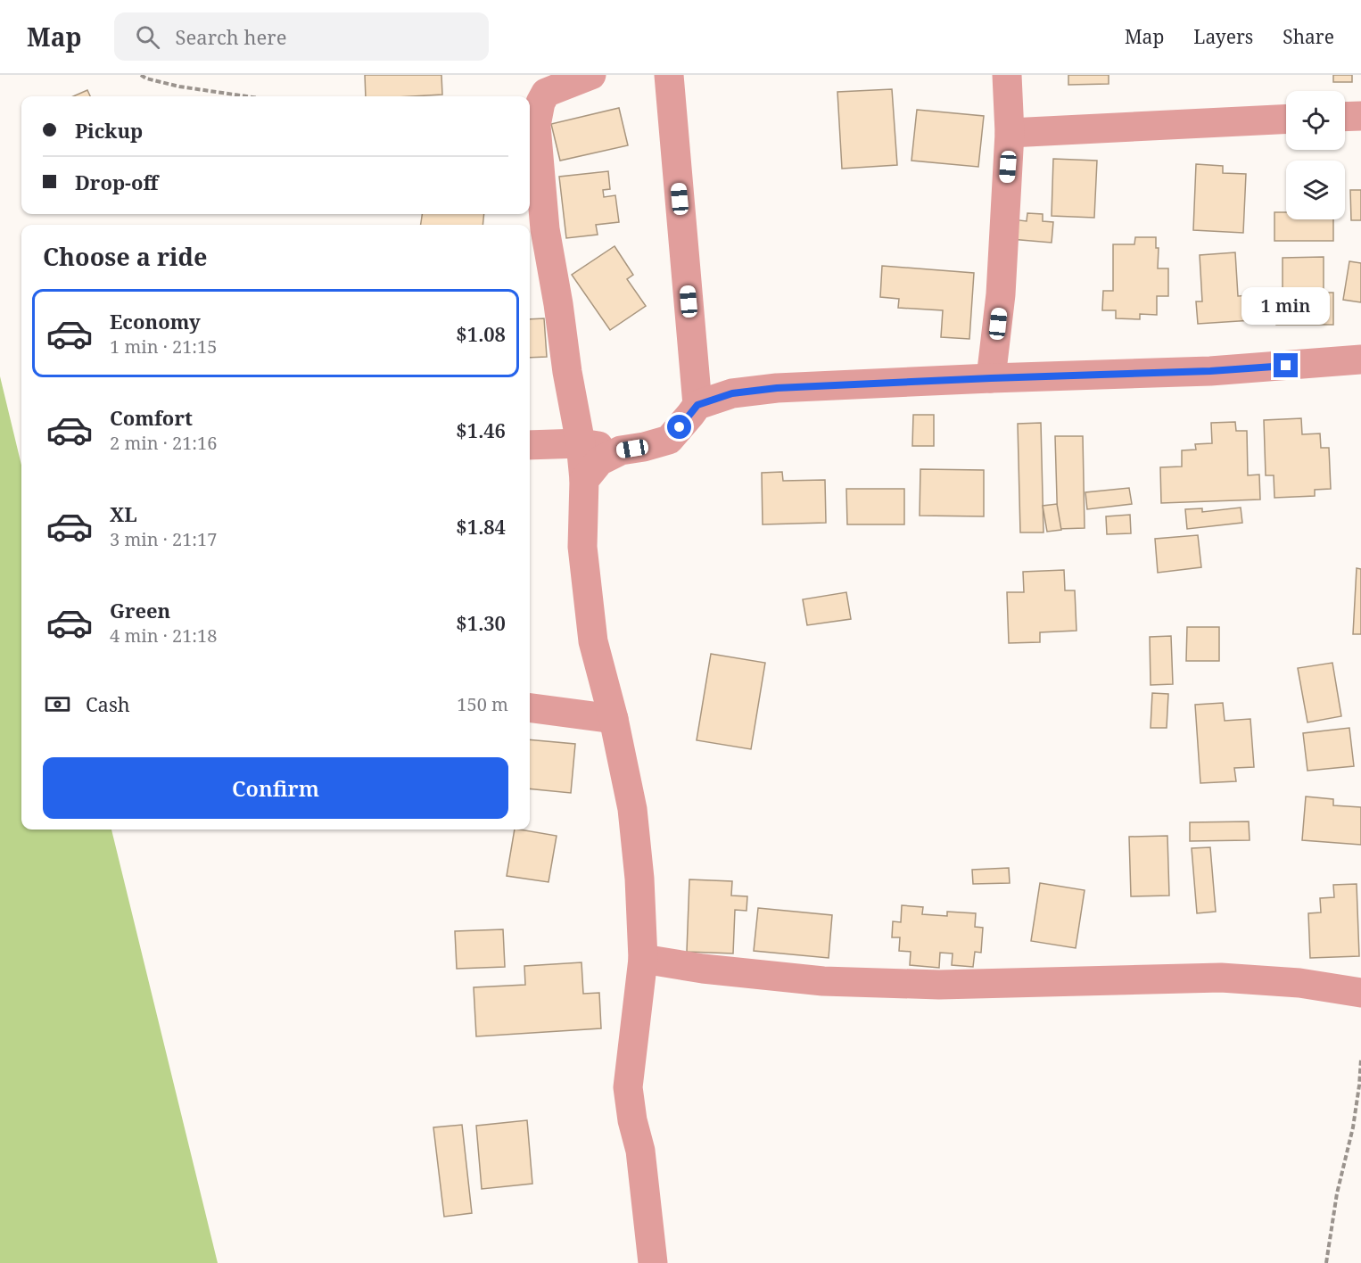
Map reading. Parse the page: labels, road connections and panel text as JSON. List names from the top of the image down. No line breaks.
{"page":{"header":"Map","search":"Search here","nav":["Map","Layers","Share"],"banner":["Pickup","Drop-off"],"heading":"Choose a ride","bubble":"1 min","list":[{"name":"Economy","note":"1 min · 21:15","value":"$1.08"},{"name":"Comfort","note":"2 min · 21:16","value":"$1.46"},{"name":"XL","note":"3 min · 21:17","value":"$1.84"},{"name":"Green","note":"4 min · 21:18","value":"$1.30"}],"pay":["Cash","150 m"],"buttons":"Confirm"}}
